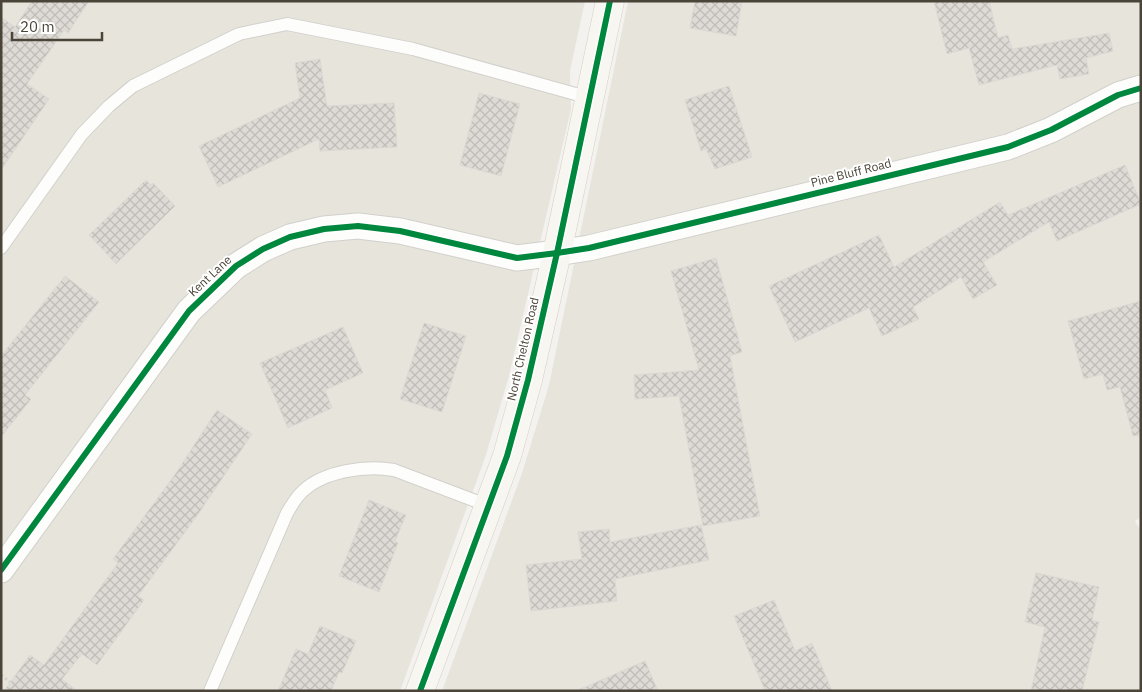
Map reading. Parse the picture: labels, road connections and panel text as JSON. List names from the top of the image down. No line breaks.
{"streets":{"street":["Pine Bluff Road","Kent Lane","North Chelton Road"]},"crossings":[["Pine Bluff Road","Kent Lane"],["Pine Bluff Road","North Chelton Road"],["Kent Lane","North Chelton Road"]],"scale_bar":"20 m"}
